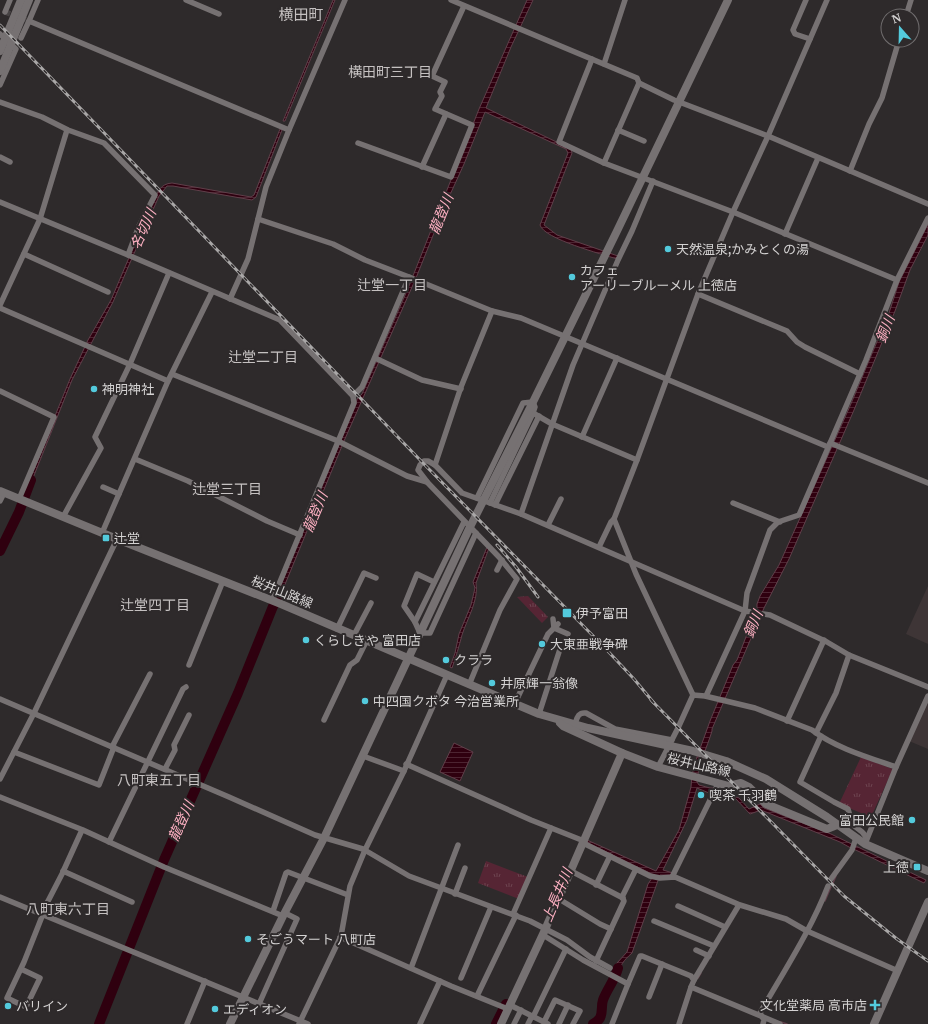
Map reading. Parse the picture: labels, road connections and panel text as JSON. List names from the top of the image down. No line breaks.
{"streets":{"street":["桜井山路線"]},"districts":["横田町","横田町三丁目","辻堂一丁目","辻堂二丁目","辻堂三丁目","辻堂四丁目","八町東五丁目","八町東六丁目"],"water":["龍登川","名切川","銅川","上長井川"],"places":{"other":["天然温泉;かみとくの湯","カフェ アーリーブルーメル 上徳店","神明神社","くらしきや 富田店","大東亜戦争碑","クララ","井原輝一翁像","中四国クボタ 今治営業所","喫茶 千羽鶴","富田公民館","そごうマート 八町店","バリイン","エディオン"],"transit":["辻堂","伊予富田","上徳"],"health":["文化堂薬局 高市店"]},"north":"top"}
